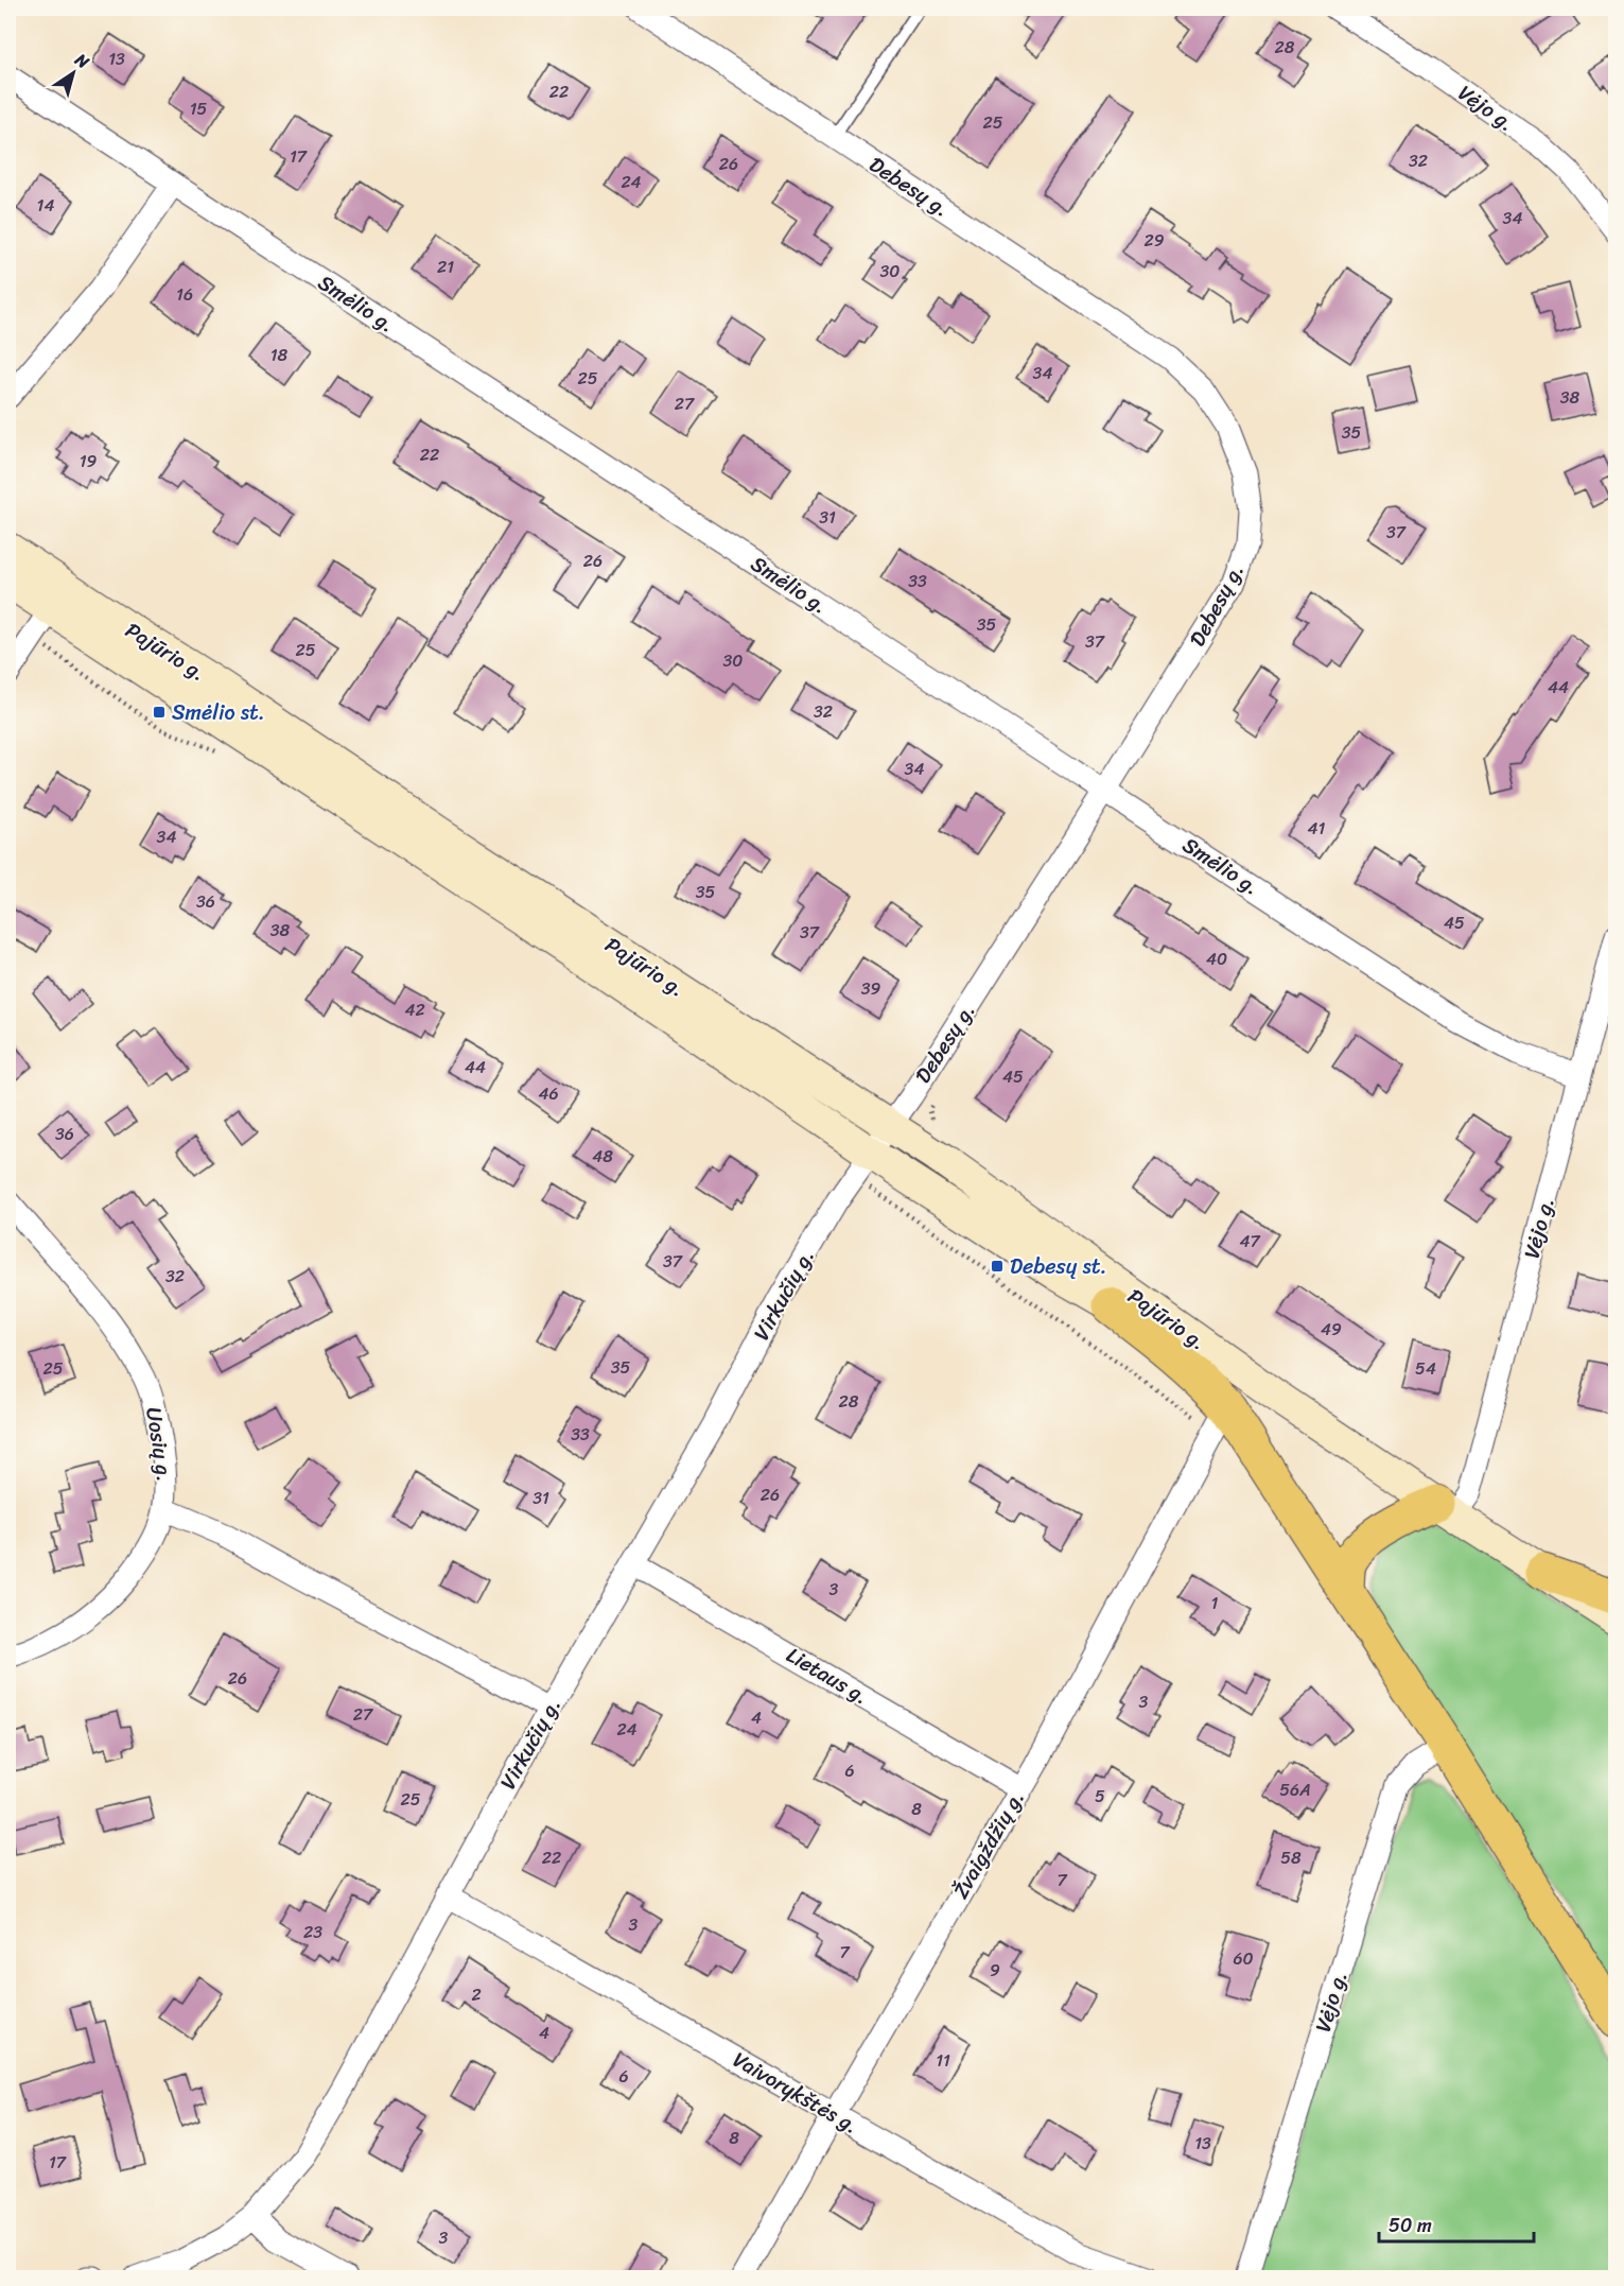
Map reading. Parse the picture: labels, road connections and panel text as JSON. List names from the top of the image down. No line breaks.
{"streets":{"main road":["Pajūrio g."],"street":["Vėjo g.","Debesų g.","Smėlio g.","Virkučių g.","Uosių g.","Lietaus g.","Žvaigždžių g.","Vaivorykštės g."]},"crossings":[["Vėjo g.","Smėlio g."],["Vėjo g.","Pajūrio g."],["Debesų g.","Smėlio g."],["Debesų g.","Pajūrio g."],["Debesų g.","Virkučių g."],["Pajūrio g.","Virkučių g."],["Virkučių g.","Lietaus g."],["Virkučių g.","Vaivorykštės g."],["Lietaus g.","Žvaigždžių g."],["Žvaigždžių g.","Vaivorykštės g."]],"places":{"transit":["Smėlio st.","Debesų st."]},"house_numbers":["28","13","22","15","25","17","32","26","24","14","34","29","21","30","16","18","34","25","38","27","35","22","19","31","37","26","33","35","37","25","30","44","32","34","41","34","35","36","45","38","37","40","39","42","44","45","46","36","48","47","37","32","49","35","25","54","28","33","26","31","3","1","26","3","27","4","24","6","56A","5","25","8","22","58","7","3","23","7","60","9","2","4","11","6","8","13","17","3"],"scale_bar":"50 m","north":"top right"}
